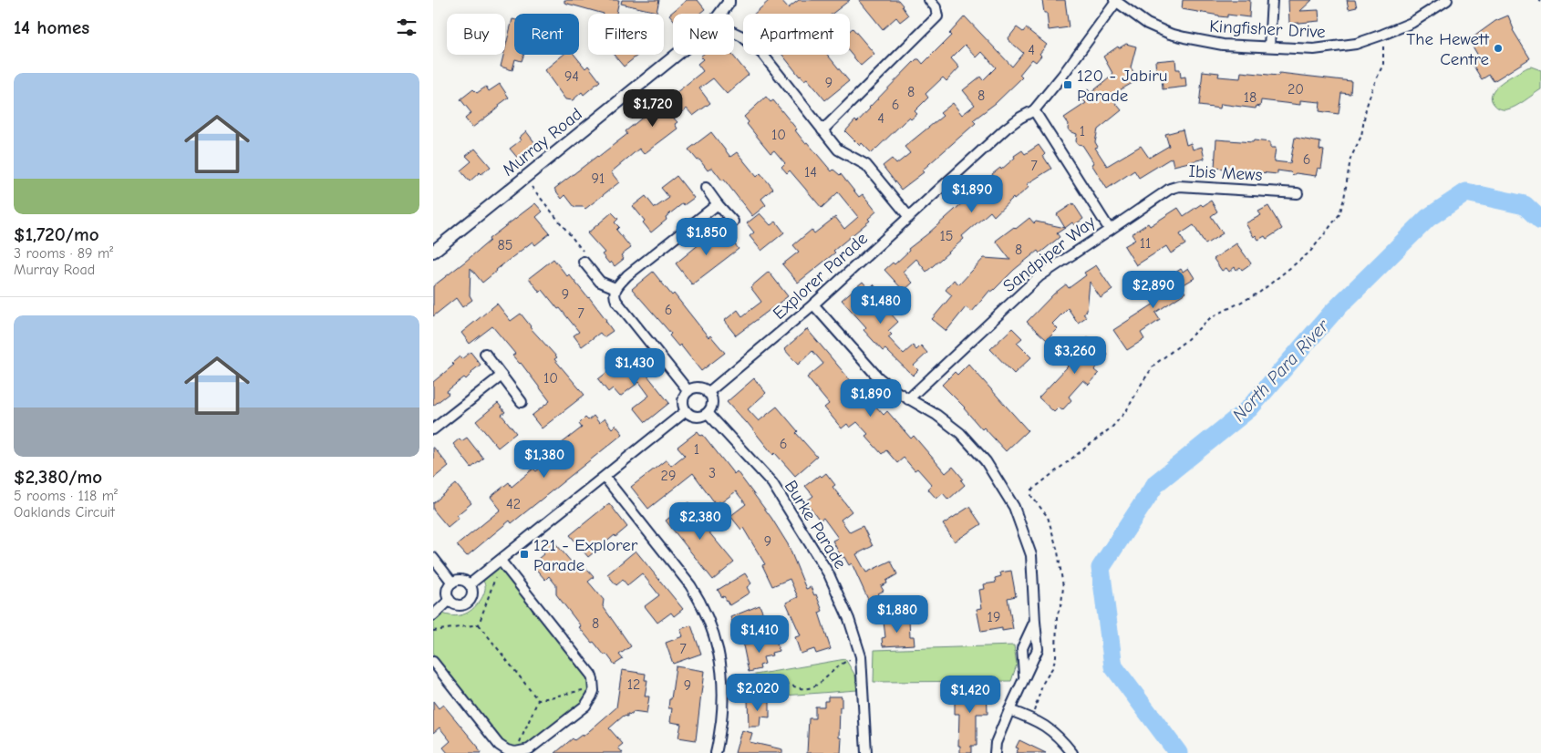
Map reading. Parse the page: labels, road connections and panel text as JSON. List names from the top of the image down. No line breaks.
{"streets":{"street":["Kingfisher Drive","Murray Road","Ibis Mews","Sandpiper Way","Explorer Parade","Burke Parade"]},"crossings":[["Ibis Mews","Sandpiper Way"],["Sandpiper Way","Explorer Parade"],["Explorer Parade","Burke Parade"]],"water":["North Para River"],"places":{"other":["The Hewett Centre"],"transit":["120 - Jabiru Parade","121 - Explorer Parade"]},"house_numbers":["4","94","9","20","8","8","18","6","4","1","10","6","7","14","91","15","11","85","8","9","6","7","10","6","1","3","29","42","9","19","8","7","12","9"],"page":{"heading":"14 homes","chip":["Buy","Rent","Filters","New","Apartment"],"list":[{"name":"$1,720/mo","note":"3 rooms · 89 m² · Murray Road"},{"name":"$2,380/mo","note":"5 rooms · 118 m² · Oaklands Circuit"}],"price":["$1,720","$1,890","$1,850","$2,890","$1,480","$3,260","$1,430","$1,890","$1,380","$2,380","$1,880","$1,410","$2,020","$1,420"]}}
